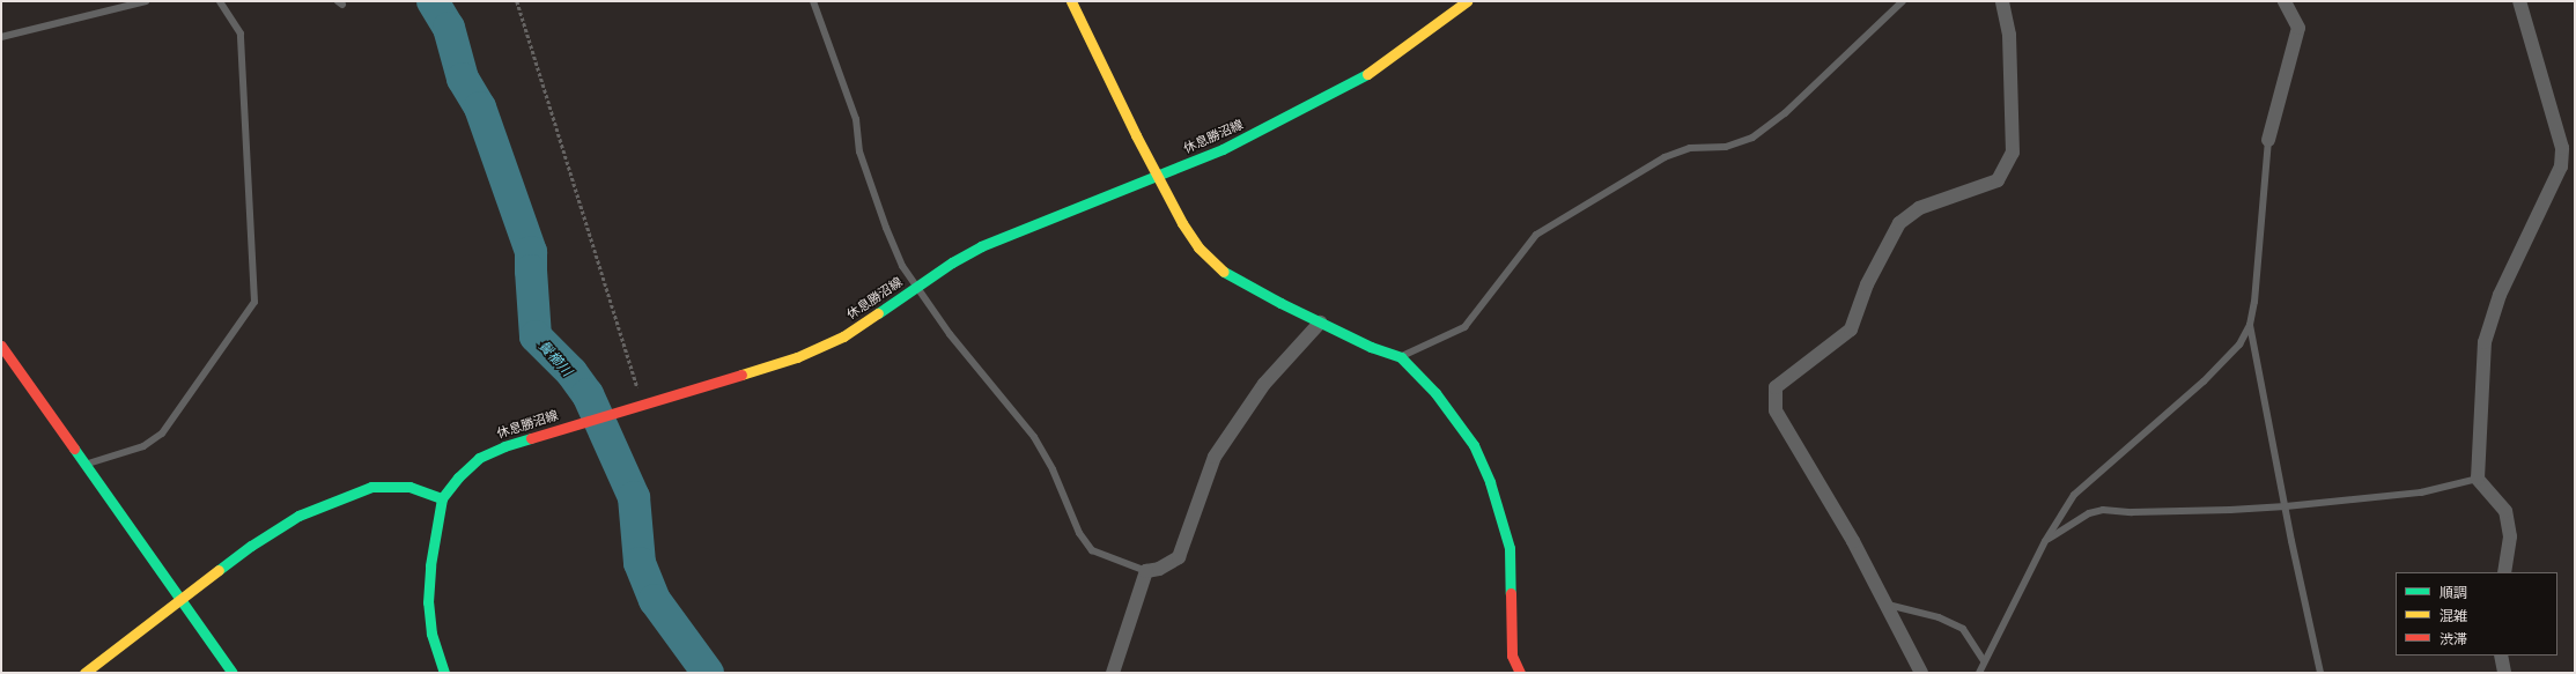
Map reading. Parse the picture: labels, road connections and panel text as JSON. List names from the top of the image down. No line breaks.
{"streets":{"street":["休息勝沼線"]},"water":["鬢櫛川"],"legend":["順調","混雑","渋滞"]}
